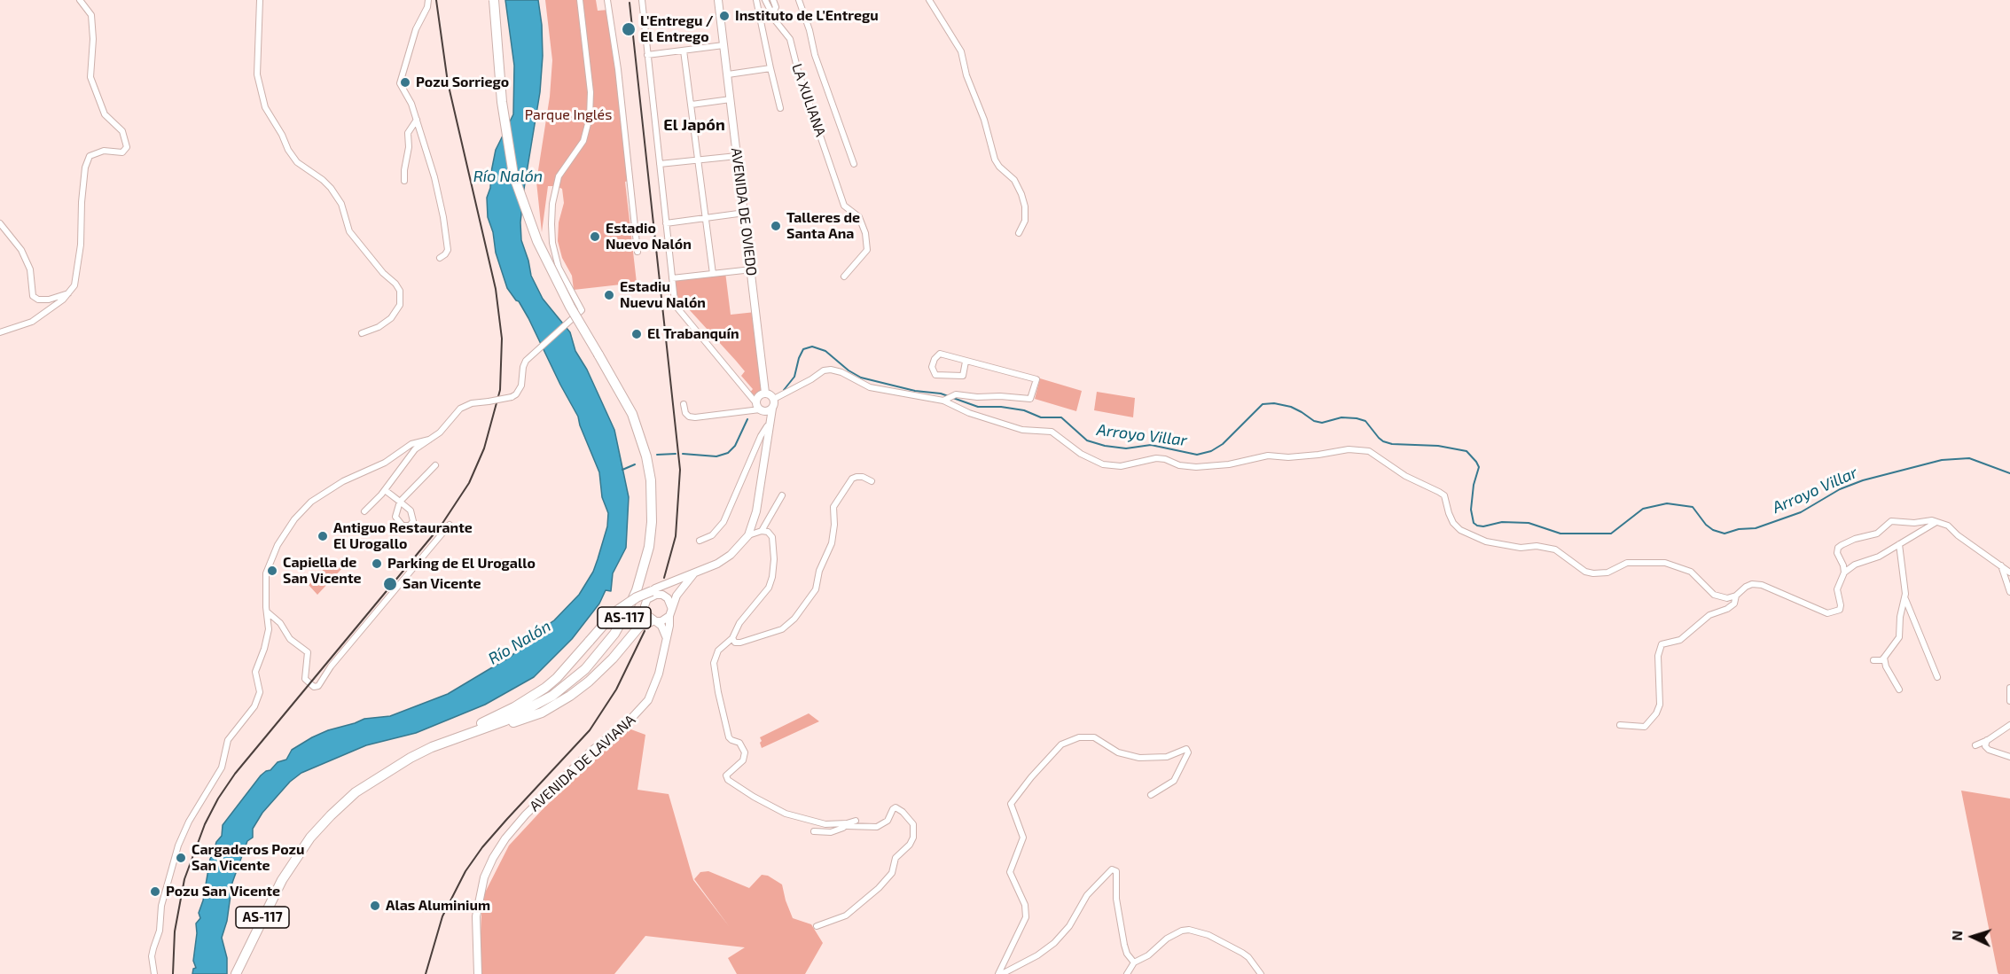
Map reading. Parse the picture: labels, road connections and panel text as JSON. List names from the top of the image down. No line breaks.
{"streets":{"main road":["AS-117"],"street":["LA XULIANA","AVENIDA DE OVIEDO","AVENIDA DE LAVIANA"]},"crossings":[["AS-117","AVENIDA DE LAVIANA"]],"districts":["El Japón"],"water":["Río Nalón","Arroyo Villar"],"parks":["Parque Inglés"],"places":["Instituto de L'Entregu","L'Entregu / El Entrego","Pozu Sorriego","Talleres de Santa Ana","Estadio Nuevo Nalón","Estadiu Nuevu Nalón","El Trabanquín","Antiguo Restaurante El Urogallo","Parking de El Urogallo","Capiella de San Vicente","San Vicente","Cargaderos Pozu San Vicente","Pozu San Vicente","Alas Aluminium"],"north":"left"}
